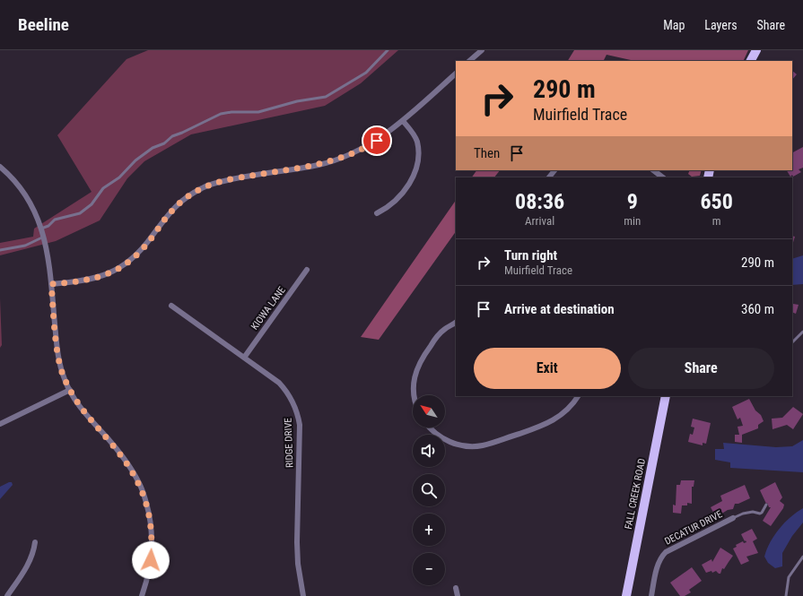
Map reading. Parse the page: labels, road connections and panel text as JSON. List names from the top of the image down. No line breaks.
{"streets":{"main road":["FALL CREEK ROAD"],"street":["KIOWA LANE","RIDGE DRIVE","DECATUR DRIVE"]},"crossings":[["KIOWA LANE","RIDGE DRIVE"]],"north":"top left","page":{"header":"Beeline","nav":["Map","Layers","Share"],"turn":["290 m","Muirfield Trace"],"then":"Then","eta":["08:36","Arrival","9","min","650","m"],"list":[{"name":"Turn right","note":"Muirfield Trace","value":"290 m"},{"name":"Arrive at destination","value":"360 m"}],"buttons":["Exit","Share"],"map_buttons":["+","−"]}}
